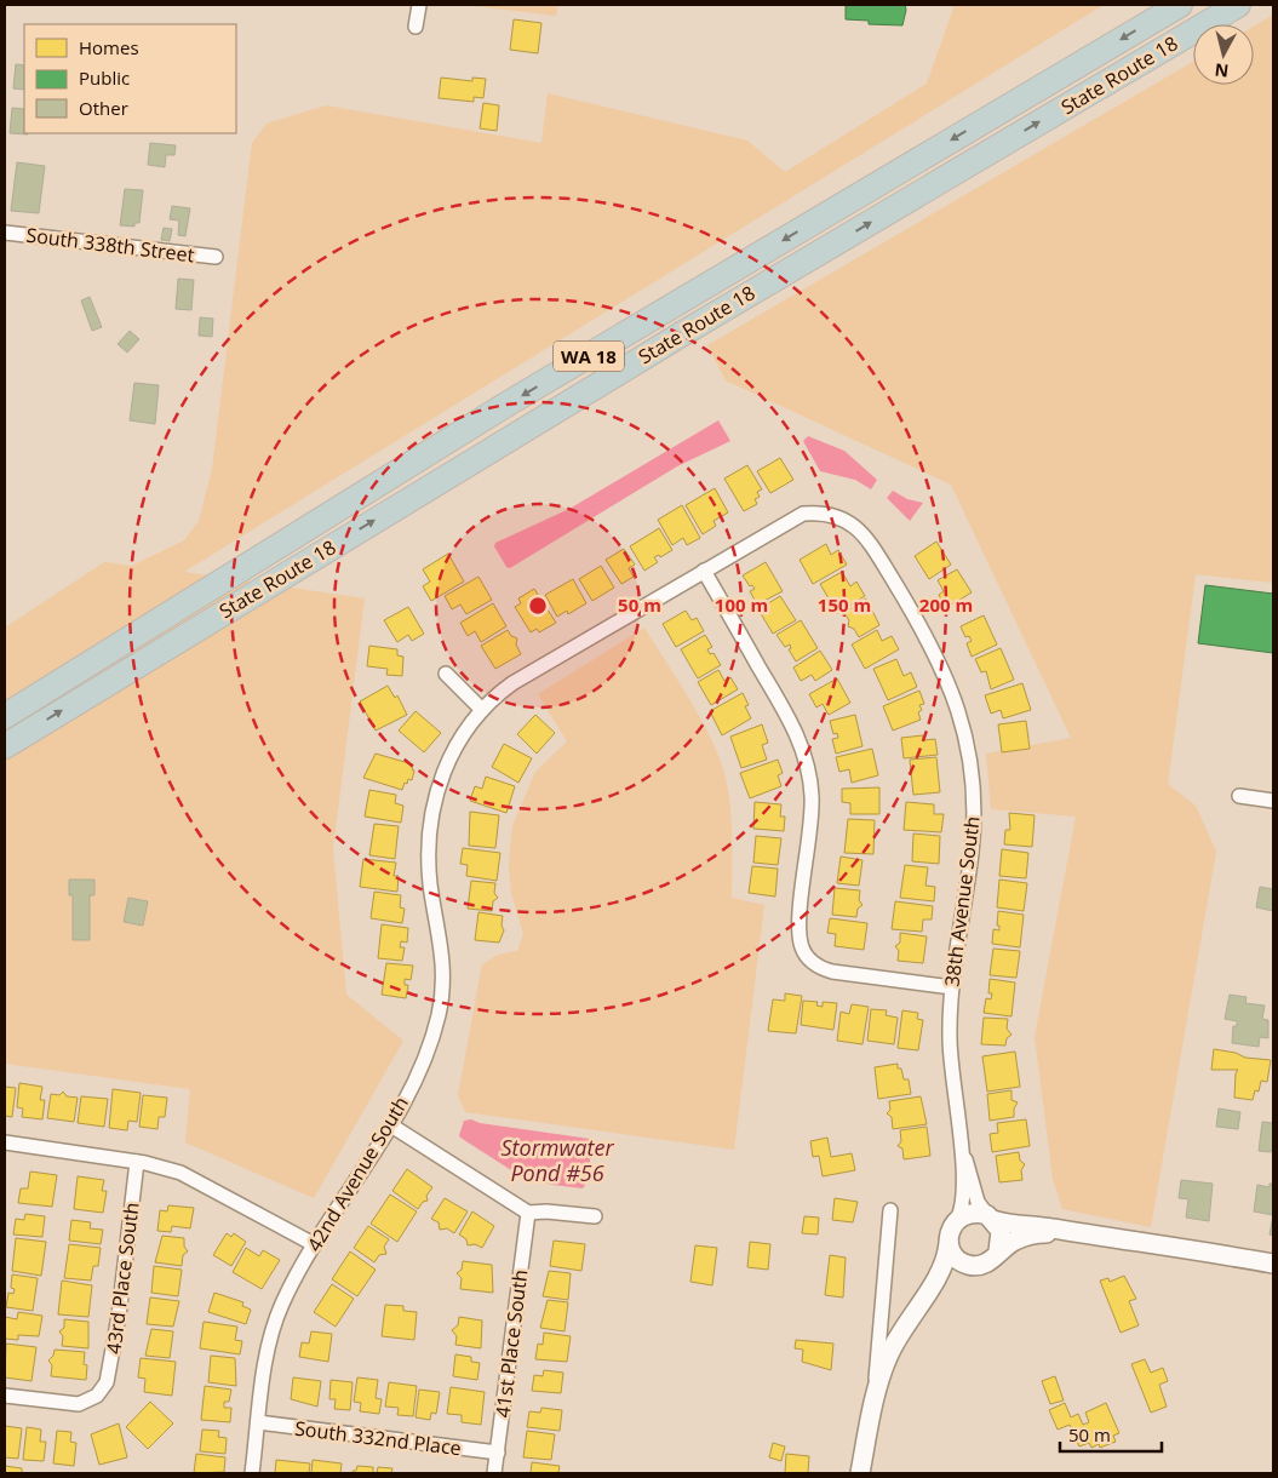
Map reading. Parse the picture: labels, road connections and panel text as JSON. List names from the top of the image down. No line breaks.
{"streets":{"highway":["State Route 18","WA 18"],"street":["South 338th Street","38th Avenue South","42nd Avenue South","43rd Place South","41st Place South","South 332nd Place"]},"crossings":[["38th Avenue South","42nd Avenue South"],["42nd Avenue South","South 332nd Place"],["41st Place South","South 332nd Place"]],"water":["Stormwater Pond #56"],"legend":["Homes","Public","Other"],"scale_bar":"50 m","north":"bottom","rings":["50 m","100 m","150 m","200 m"]}
